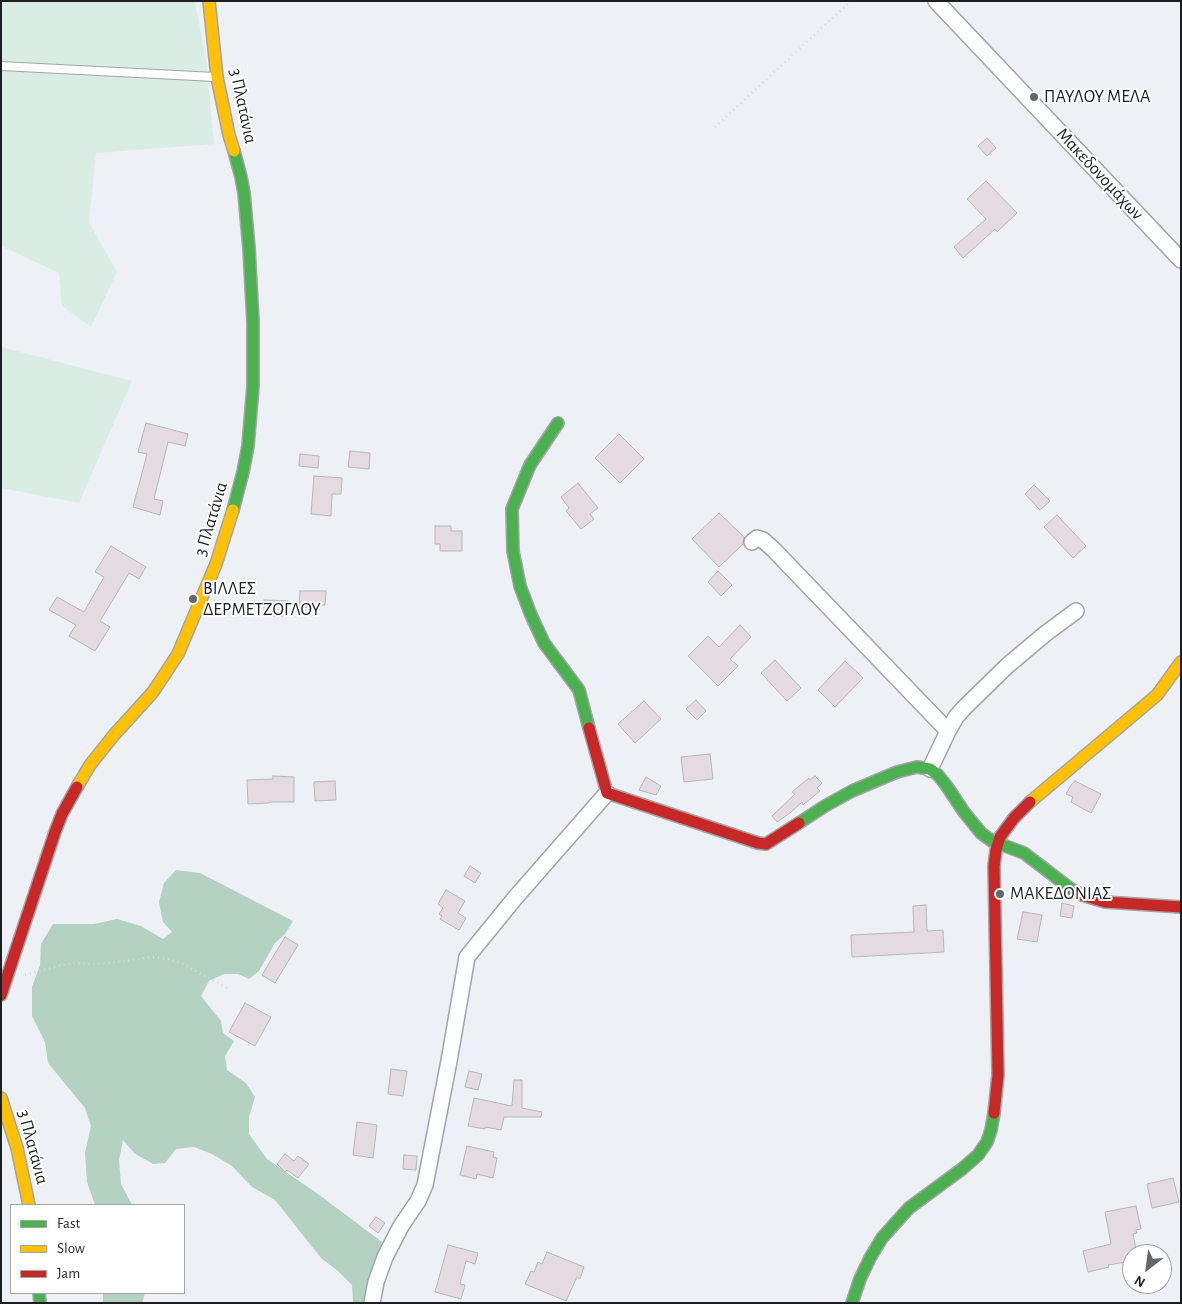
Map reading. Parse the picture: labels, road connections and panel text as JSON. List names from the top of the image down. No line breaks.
{"streets":{"street":["3 Πλατάνια","Μακεδονομάχων"]},"places":["ΠΑΥΛΟΥ ΜΕΛΑ","ΒΙΛΛΕΣ ΔΕΡΜΕΤΖΟΓΛΟΥ","ΜΑΚΕΔΟΝΙΑΣ"],"legend":["Fast","Slow","Jam"],"north":"bottom left"}
